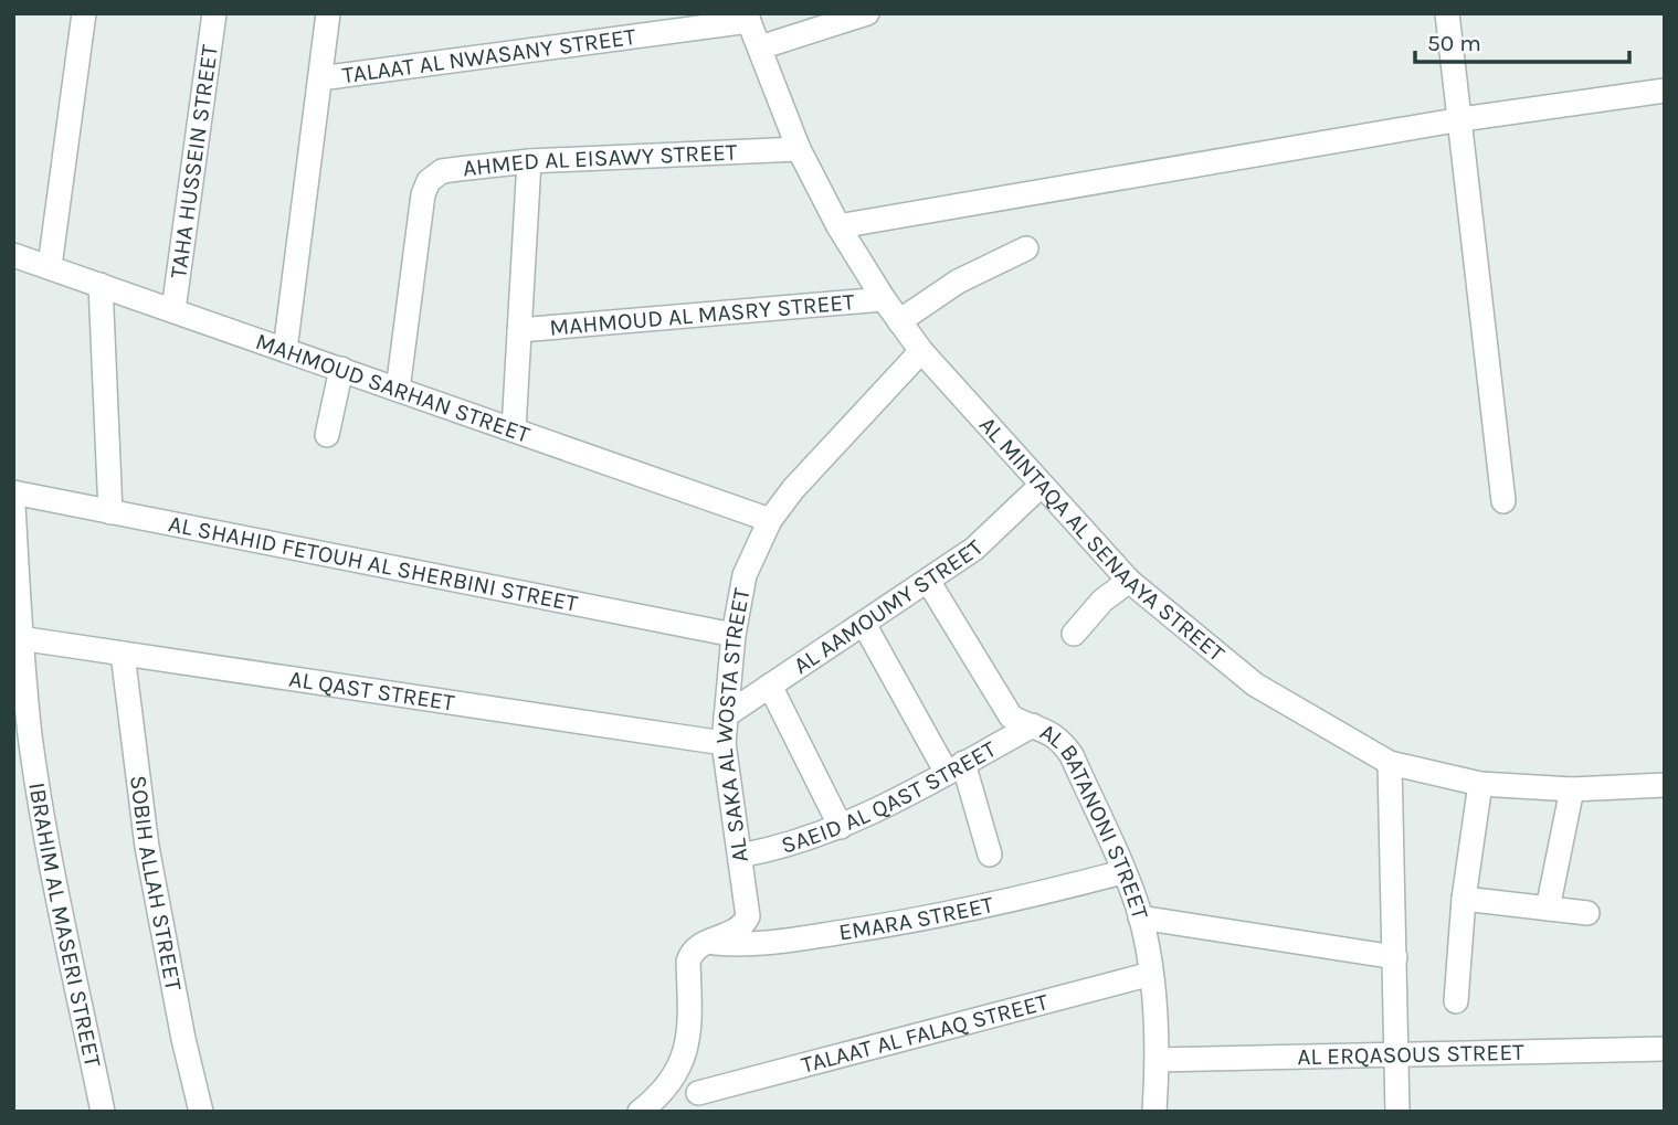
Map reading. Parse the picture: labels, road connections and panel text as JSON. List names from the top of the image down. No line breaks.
{"streets":{"street":["TALAAT AL NWASANY STREET","TAHA HUSSEIN STREET","AHMED AL EISAWY STREET","MAHMOUD AL MASRY STREET","MAHMOUD SARHAN STREET","AL MINTAQA AL SENAAYA STREET","AL SHAHID FETOUH AL SHERBINI STREET","AL AAMOUMY STREET","AL QAST STREET","AL SAKA AL WOSTA STREET","SAEID AL QAST STREET","AL BATANONI STREET","SOBIH ALLAH STREET","EMARA STREET","IBRAHIM AL MASERI STREET","TALAAT AL FALAQ STREET","AL ERQASOUS STREET"]},"crossings":[["TALAAT AL NWASANY STREET","AL MINTAQA AL SENAAYA STREET"],["TAHA HUSSEIN STREET","MAHMOUD SARHAN STREET"],["AHMED AL EISAWY STREET","MAHMOUD SARHAN STREET"],["AHMED AL EISAWY STREET","AL MINTAQA AL SENAAYA STREET"],["MAHMOUD AL MASRY STREET","AL MINTAQA AL SENAAYA STREET"],["MAHMOUD SARHAN STREET","AL SAKA AL WOSTA STREET"],["AL MINTAQA AL SENAAYA STREET","AL AAMOUMY STREET"],["AL MINTAQA AL SENAAYA STREET","AL SAKA AL WOSTA STREET"],["AL SHAHID FETOUH AL SHERBINI STREET","AL SAKA AL WOSTA STREET"],["AL AAMOUMY STREET","AL SAKA AL WOSTA STREET"],["AL AAMOUMY STREET","AL BATANONI STREET"],["AL QAST STREET","AL SAKA AL WOSTA STREET"],["AL QAST STREET","SOBIH ALLAH STREET"],["AL QAST STREET","IBRAHIM AL MASERI STREET"],["AL SAKA AL WOSTA STREET","SAEID AL QAST STREET"],["AL SAKA AL WOSTA STREET","EMARA STREET"],["SAEID AL QAST STREET","AL BATANONI STREET"],["AL BATANONI STREET","EMARA STREET"],["AL BATANONI STREET","TALAAT AL FALAQ STREET"],["AL BATANONI STREET","AL ERQASOUS STREET"]],"scale_bar":"50 m"}
